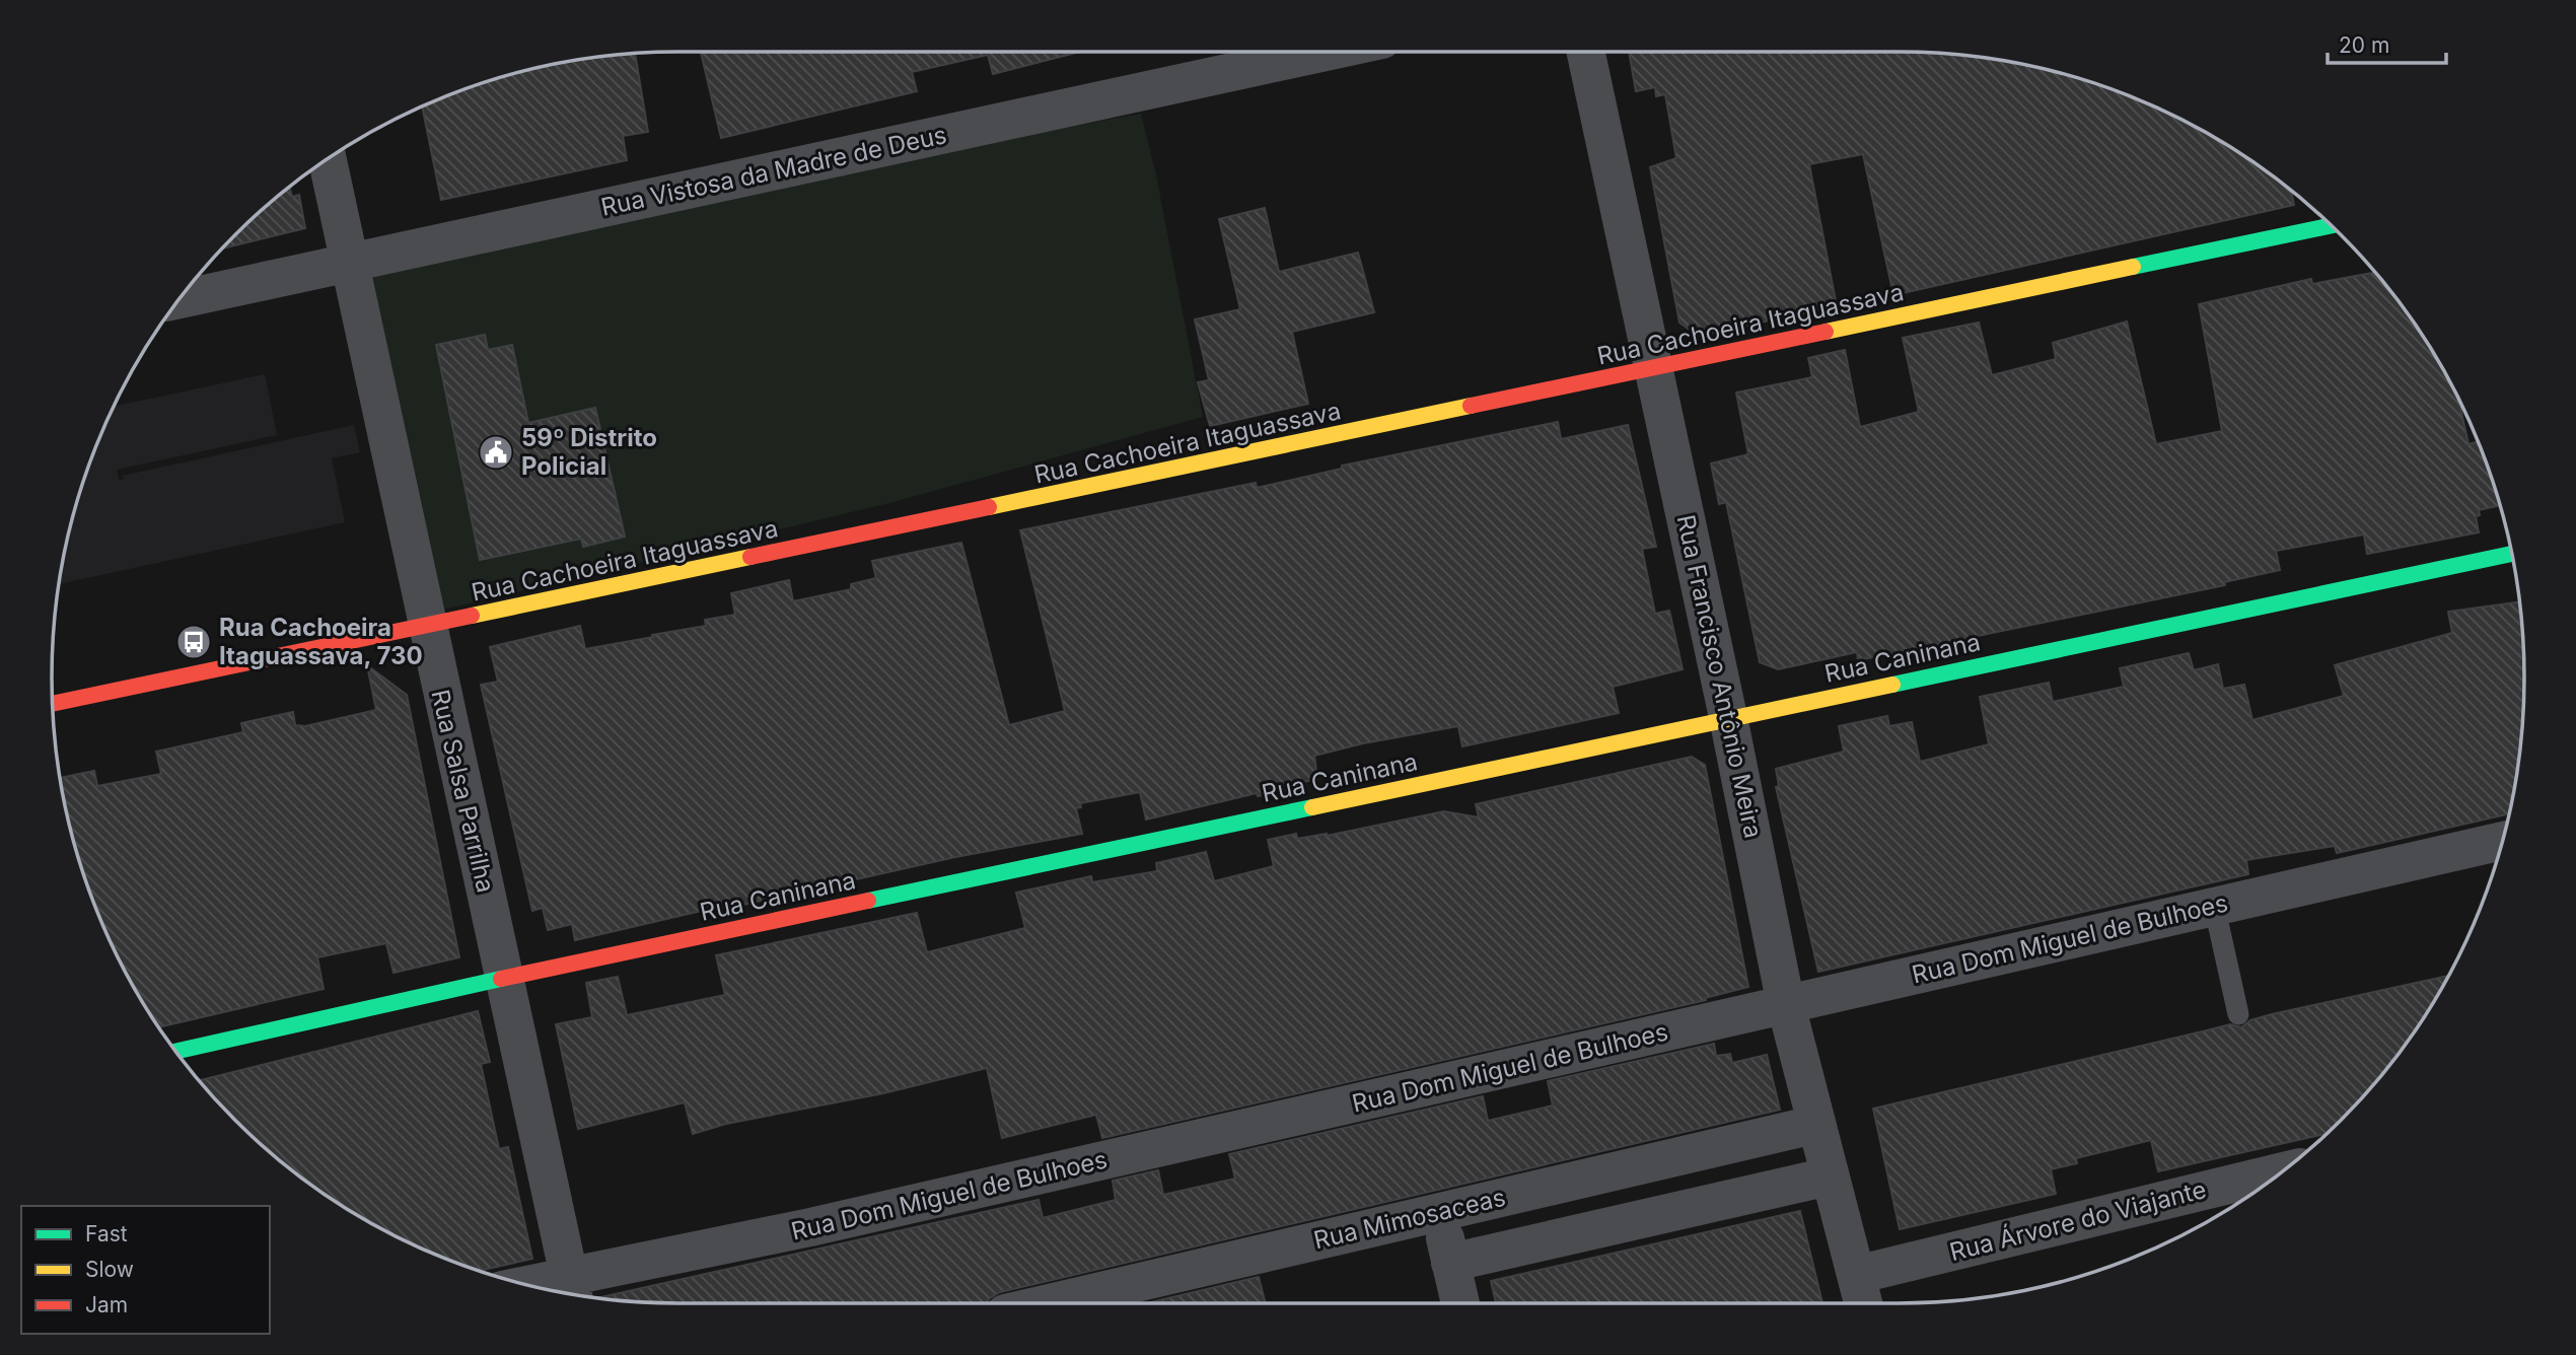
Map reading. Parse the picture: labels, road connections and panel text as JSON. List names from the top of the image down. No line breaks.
{"streets":{"street":["Rua Vistosa da Madre de Deus","Rua Cachoeira Itaguassava","Rua Caninana","Rua Francisco Antônio Meira","Rua Salsa Parrilha","Rua Dom Miguel de Bulhoes","Rua Mimosaceas","Rua Árvore do Viajante"]},"crossings":[["Rua Vistosa da Madre de Deus","Rua Salsa Parrilha"],["Rua Cachoeira Itaguassava","Rua Francisco Antônio Meira"],["Rua Cachoeira Itaguassava","Rua Salsa Parrilha"],["Rua Caninana","Rua Francisco Antônio Meira"],["Rua Caninana","Rua Salsa Parrilha"],["Rua Francisco Antônio Meira","Rua Dom Miguel de Bulhoes"],["Rua Francisco Antônio Meira","Rua Mimosaceas"],["Rua Francisco Antônio Meira","Rua Árvore do Viajante"],["Rua Salsa Parrilha","Rua Dom Miguel de Bulhoes"]],"places":{"public building":["59º Distrito Policial"],"bus stop":["Rua Cachoeira Itaguassava, 730"]},"legend":["Fast","Slow","Jam"],"scale_bar":"20 m"}
